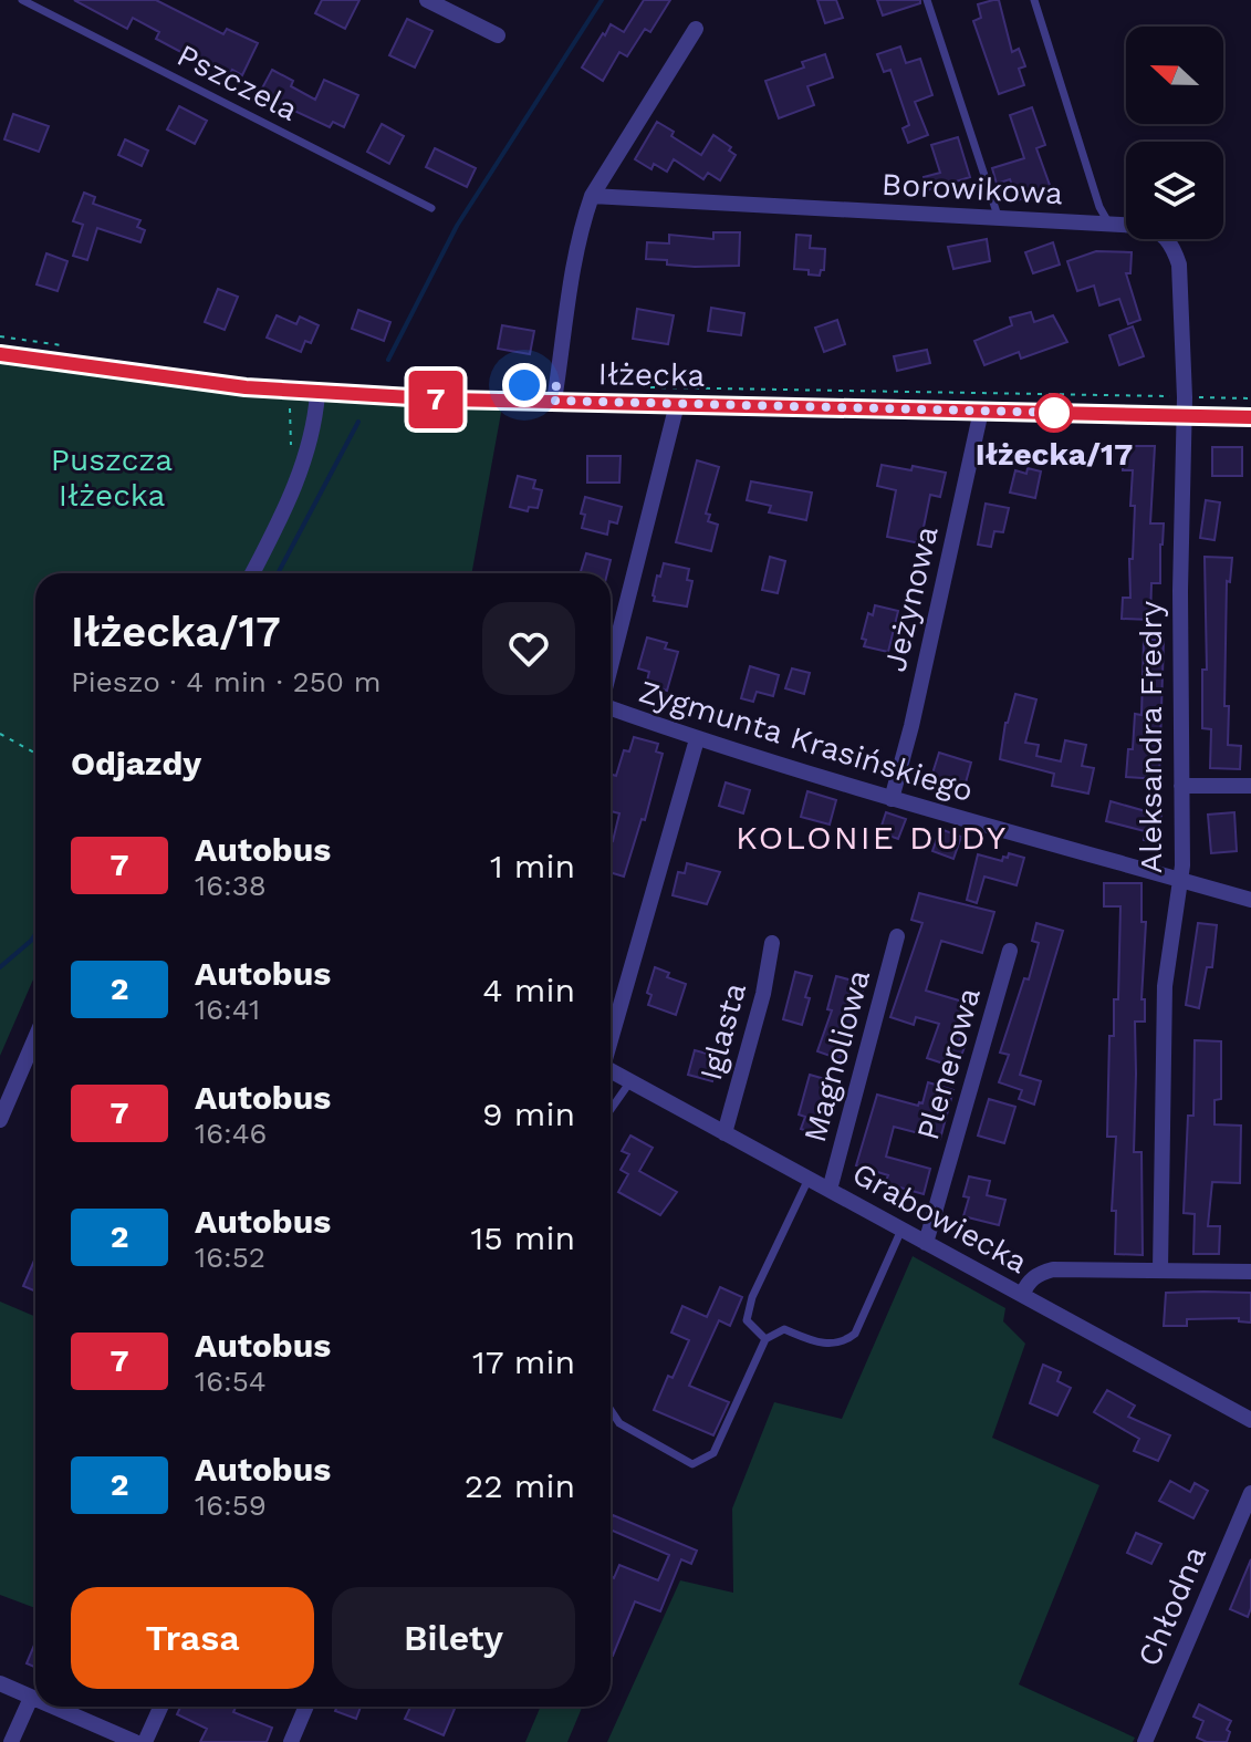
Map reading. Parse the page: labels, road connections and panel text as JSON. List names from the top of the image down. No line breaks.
{"streets":{"street":["Borowikowa","Iłżecka","Jeżynowa","Aleksandra Fredry","Zygmunta Krasińskiego","Iglasta","Magnoliowa","Plenerowa","Grabowiecka","Chłodna"],"lane":["Pszczela"]},"crossings":[["Borowikowa","Iłżecka"],["Borowikowa","Aleksandra Fredry"],["Iłżecka","Jeżynowa"],["Iłżecka","Aleksandra Fredry"],["Jeżynowa","Zygmunta Krasińskiego"],["Aleksandra Fredry","Zygmunta Krasińskiego"],["Iglasta","Grabowiecka"],["Magnoliowa","Grabowiecka"],["Plenerowa","Grabowiecka"]],"districts":["KOLONIE DUDY"],"parks":["Puszcza Iłżecka"],"places":["Iłżecka/17"],"lines":["bus line 7"],"north":"left","page":{"on_map":"7","heading":[["Iłżecka/17","Pieszo · 4 min · 250 m"],"Odjazdy"],"list":[{"mark":"7","name":"Autobus","note":"16:38","value":"1 min"},{"mark":"2","name":"Autobus","note":"16:41","value":"4 min"},{"mark":"7","name":"Autobus","note":"16:46","value":"9 min"},{"mark":"2","name":"Autobus","note":"16:52","value":"15 min"},{"mark":"7","name":"Autobus","note":"16:54","value":"17 min"},{"mark":"2","name":"Autobus","note":"16:59","value":"22 min"}],"buttons":["Trasa","Bilety"]}}
